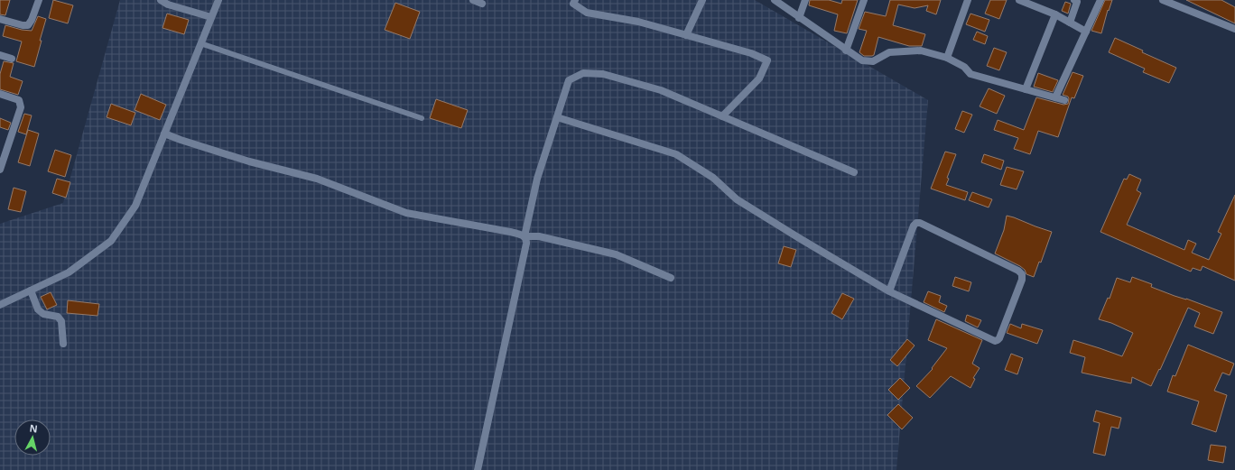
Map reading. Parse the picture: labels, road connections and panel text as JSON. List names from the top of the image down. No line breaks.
{"north":"top"}
